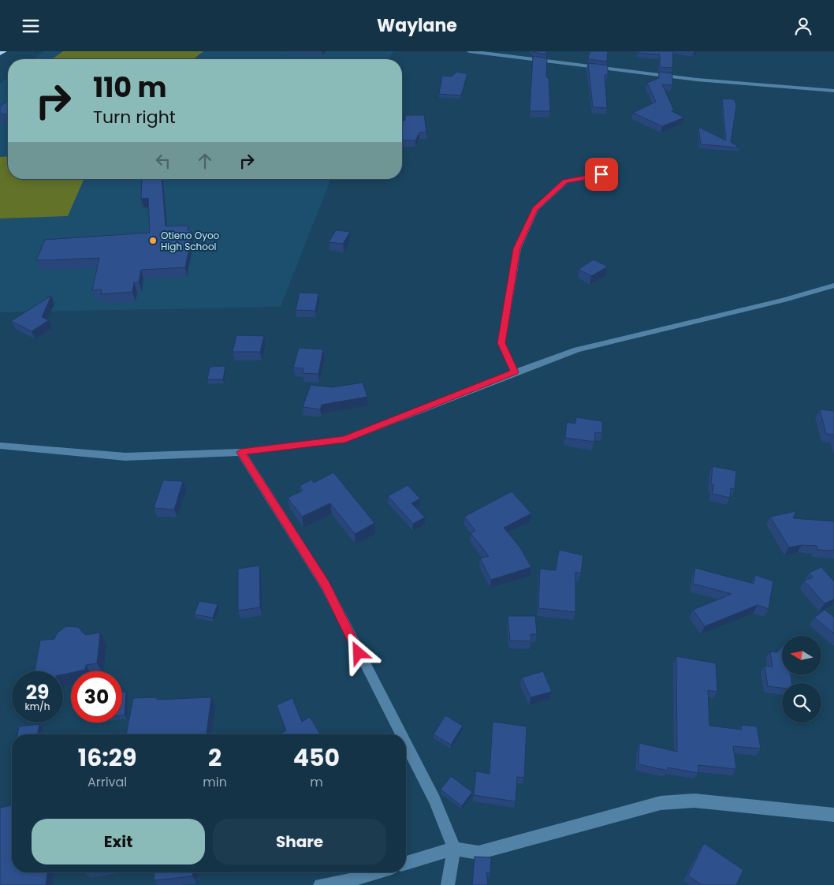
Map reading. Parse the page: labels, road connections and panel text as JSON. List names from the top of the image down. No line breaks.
{"places":["Otieno Oyoo High School"],"north":"left","page":{"header":"Waylane","turn":["110 m","Turn right"],"speed":"29 km/h","limit":"30","eta":["16:29","Arrival","2","min","450","m"],"buttons":["Exit","Share"]}}
